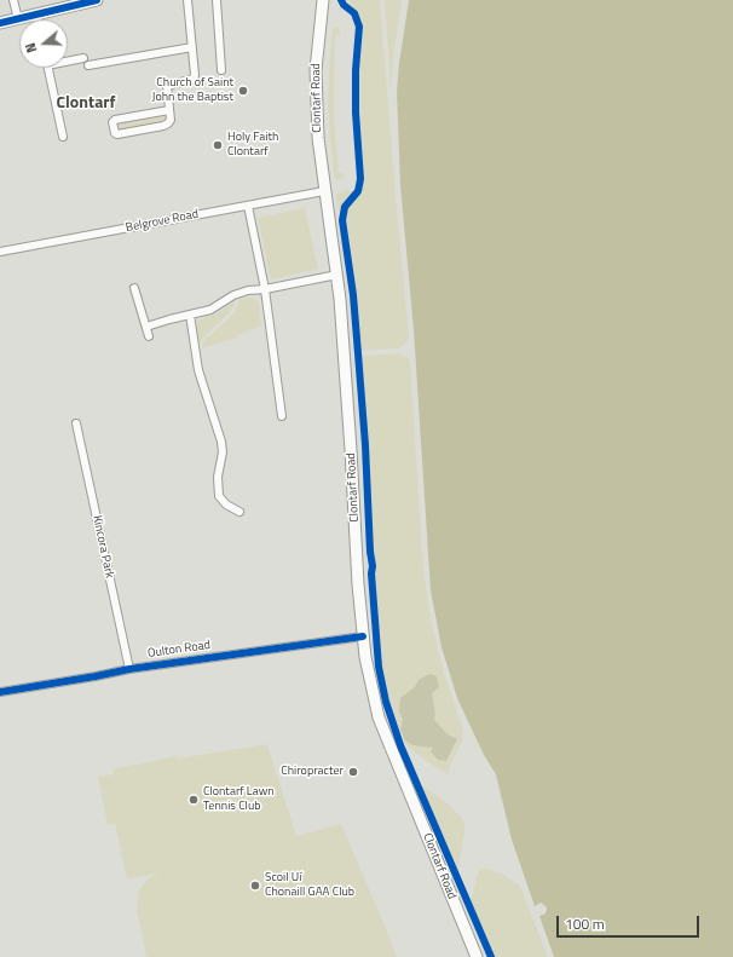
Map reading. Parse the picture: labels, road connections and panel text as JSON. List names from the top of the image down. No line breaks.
{"streets":{"main road":["Clontarf Road"],"street":["Belgrove Road","Kincora Park","Oulton Road"]},"crossings":[["Clontarf Road","Belgrove Road"],["Clontarf Road","Oulton Road"],["Kincora Park","Oulton Road"]],"districts":["Clontarf"],"places":["Church of Saint John the Baptist","Holy Faith Clontarf","Chiropracter","Clontarf Lawn Tennis Club","Scoil Uí Chonaill GAA Club"],"scale_bar":"100 m","north":"left"}
